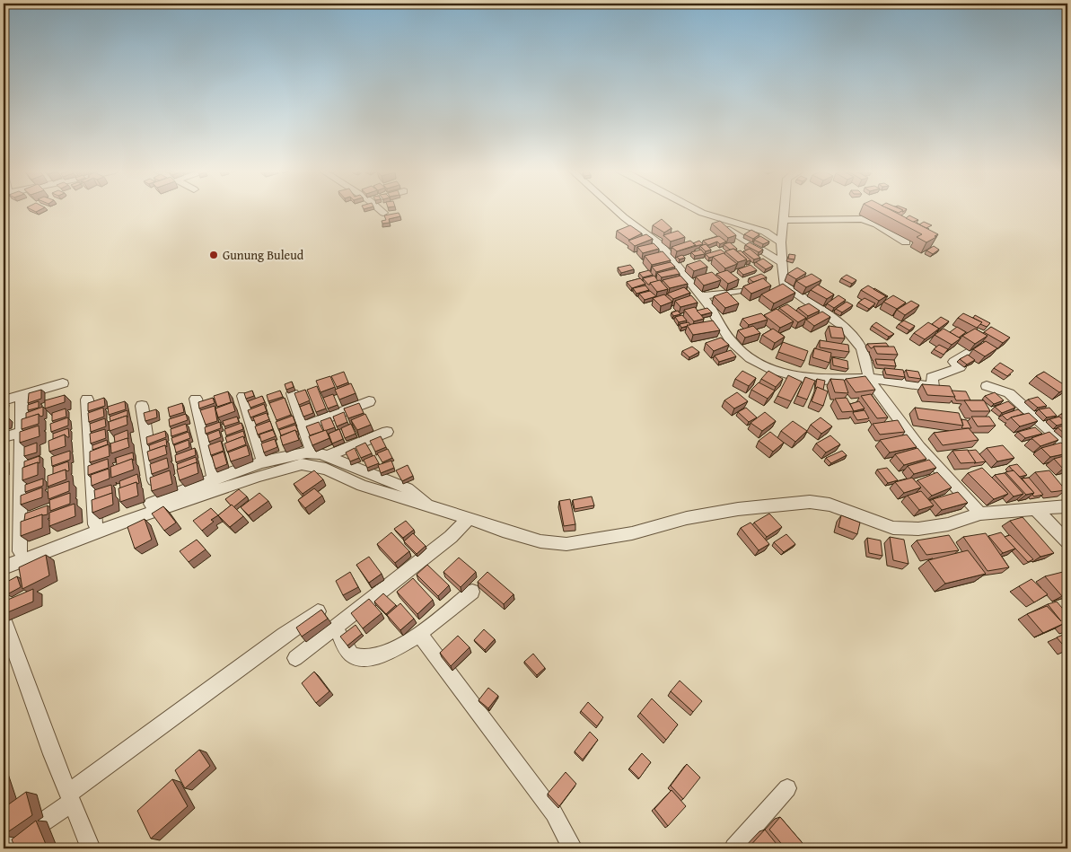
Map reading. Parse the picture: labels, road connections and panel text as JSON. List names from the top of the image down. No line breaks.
{"places":["Gunung Buleud"]}
